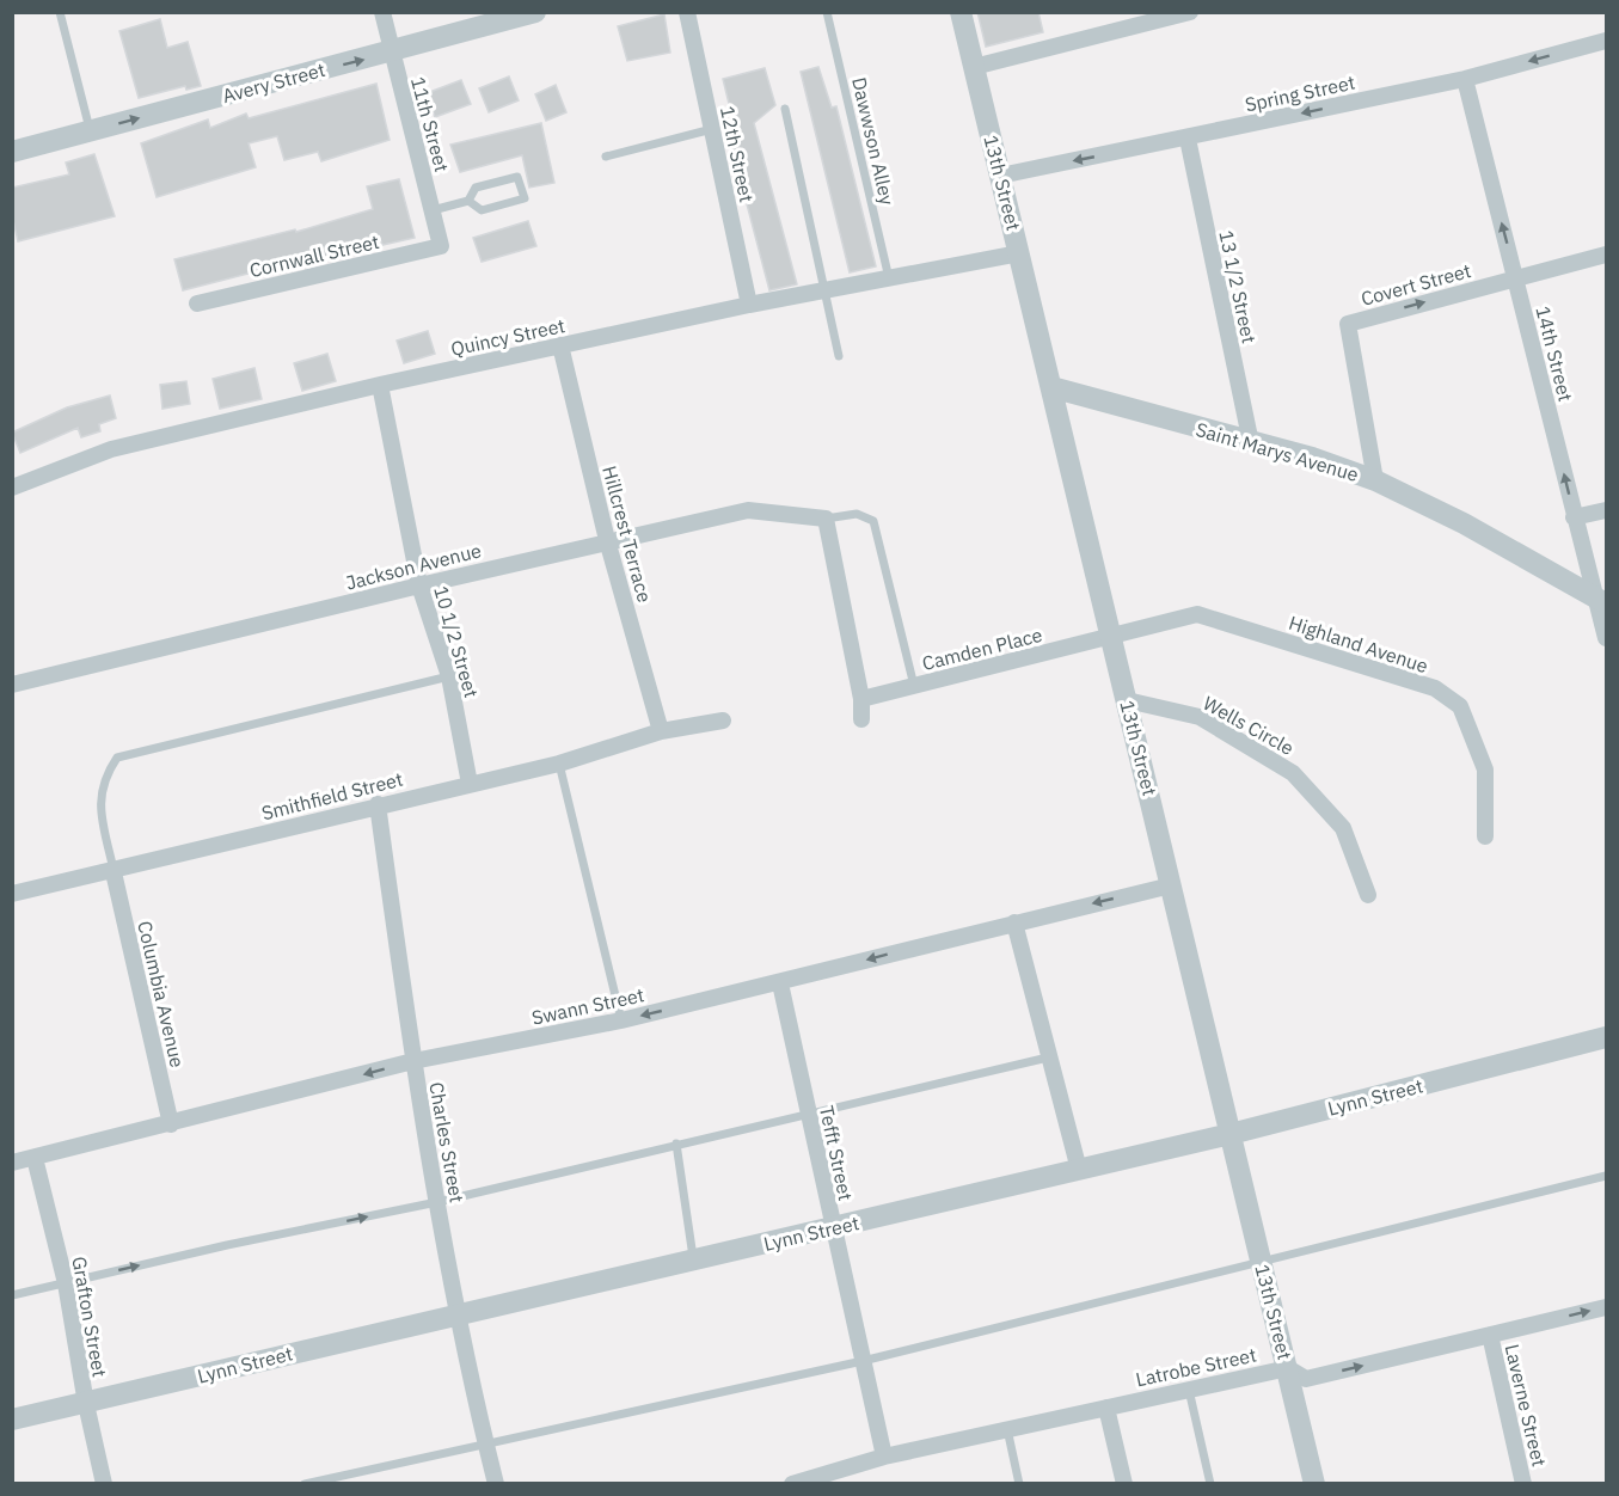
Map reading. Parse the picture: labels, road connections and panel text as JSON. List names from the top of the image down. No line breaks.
{"streets":{"street":["Avery Street","Spring Street","11th Street","12th Street","13th Street","Cornwall Street","Covert Street","13 1/2 Street","Quincy Street","14th Street","Saint Marys Avenue","Hillcrest Terrace","Jackson Avenue","10 1/2 Street","Highland Avenue","Camden Place","Wells Circle","Smithfield Street","Columbia Avenue","Swann Street","Lynn Street","Charles Street","Tefft Street","Grafton Street","Latrobe Street","Laverne Street"],"lane":["Dawwson Alley"]},"crossings":[["Avery Street","11th Street"],["Spring Street","13th Street"],["Spring Street","13 1/2 Street"],["Spring Street","14th Street"],["11th Street","Cornwall Street"],["Dawwson Alley","Quincy Street"],["12th Street","Quincy Street"],["13th Street","Quincy Street"],["13th Street","Saint Marys Avenue"],["13th Street","Highland Avenue"],["13th Street","Camden Place"],["13th Street","Wells Circle"],["13th Street","Swann Street"],["13th Street","Lynn Street"],["13th Street","Latrobe Street"],["Covert Street","14th Street"],["Covert Street","Saint Marys Avenue"],["13 1/2 Street","Saint Marys Avenue"],["Quincy Street","Hillcrest Terrace"],["Quincy Street","10 1/2 Street"],["14th Street","Saint Marys Avenue"],["Hillcrest Terrace","Jackson Avenue"],["Hillcrest Terrace","Smithfield Street"],["Jackson Avenue","10 1/2 Street"],["10 1/2 Street","Smithfield Street"],["Highland Avenue","Camden Place"],["Smithfield Street","Columbia Avenue"],["Smithfield Street","Charles Street"],["Columbia Avenue","Swann Street"],["Swann Street","Charles Street"],["Swann Street","Tefft Street"],["Swann Street","Grafton Street"],["Lynn Street","Charles Street"],["Lynn Street","Tefft Street"],["Lynn Street","Grafton Street"],["Tefft Street","Latrobe Street"],["Latrobe Street","Laverne Street"]],"one_way":["Avery Street","14th Street","Swann Street","Latrobe Street"]}
